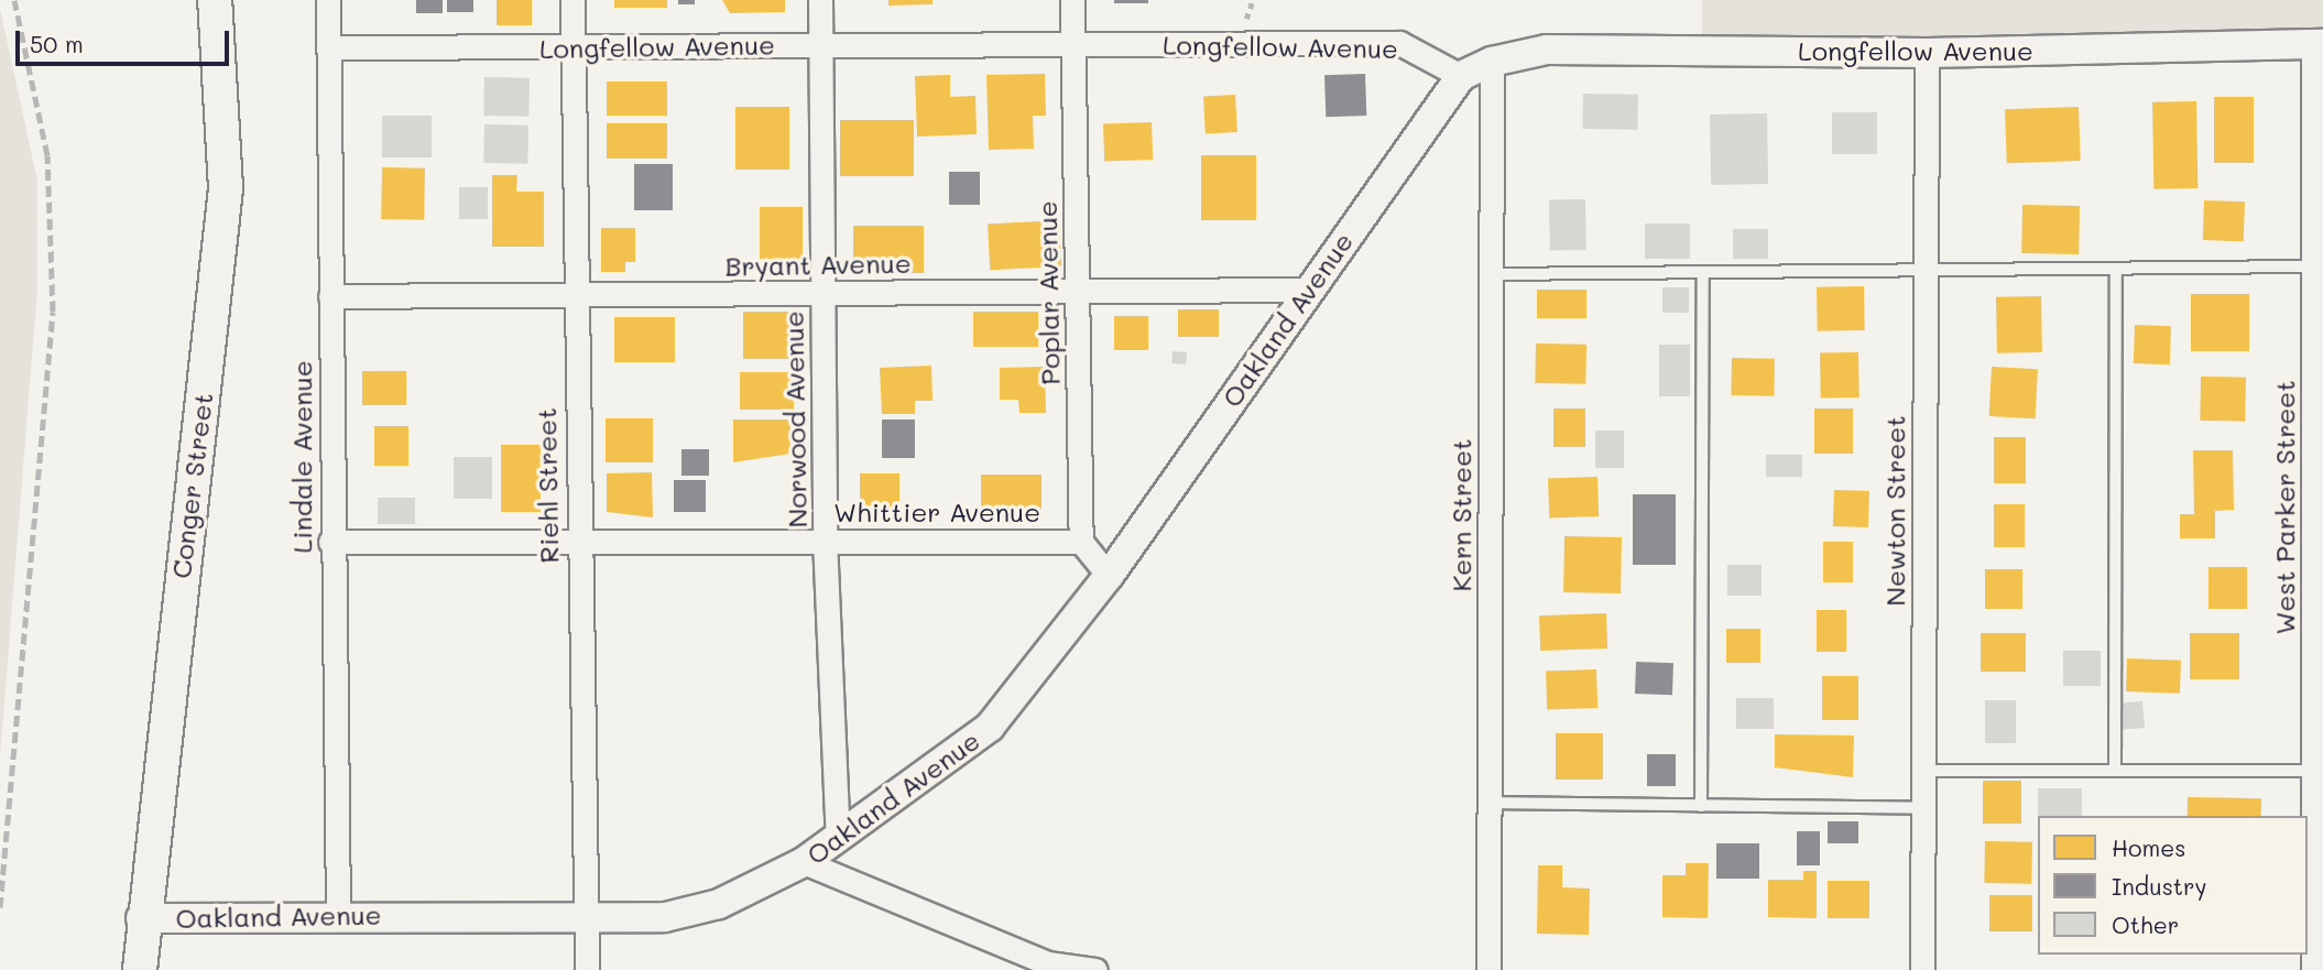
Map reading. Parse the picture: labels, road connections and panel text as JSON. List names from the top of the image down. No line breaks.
{"streets":{"main road":["Conger Street"],"street":["Longfellow Avenue","Bryant Avenue","Poplar Avenue","Oakland Avenue","Norwood Avenue","Lindale Avenue","Riehl Street","West Parker Street","Newton Street","Whittier Avenue","Kern Street"]},"crossings":[["Longfellow Avenue","Poplar Avenue"],["Longfellow Avenue","Oakland Avenue"],["Longfellow Avenue","Norwood Avenue"],["Longfellow Avenue","Lindale Avenue"],["Longfellow Avenue","Riehl Street"],["Longfellow Avenue","West Parker Street"],["Longfellow Avenue","Newton Street"],["Longfellow Avenue","Kern Street"],["Bryant Avenue","Poplar Avenue"],["Bryant Avenue","Oakland Avenue"],["Bryant Avenue","Norwood Avenue"],["Bryant Avenue","Lindale Avenue"],["Bryant Avenue","Riehl Street"],["Poplar Avenue","Whittier Avenue"],["Oakland Avenue","Norwood Avenue"],["Oakland Avenue","Lindale Avenue"],["Oakland Avenue","Conger Street"],["Oakland Avenue","Riehl Street"],["Norwood Avenue","Whittier Avenue"],["Lindale Avenue","Whittier Avenue"],["Riehl Street","Whittier Avenue"]],"legend":["Homes","Industry","Other"],"scale_bar":"50 m"}
